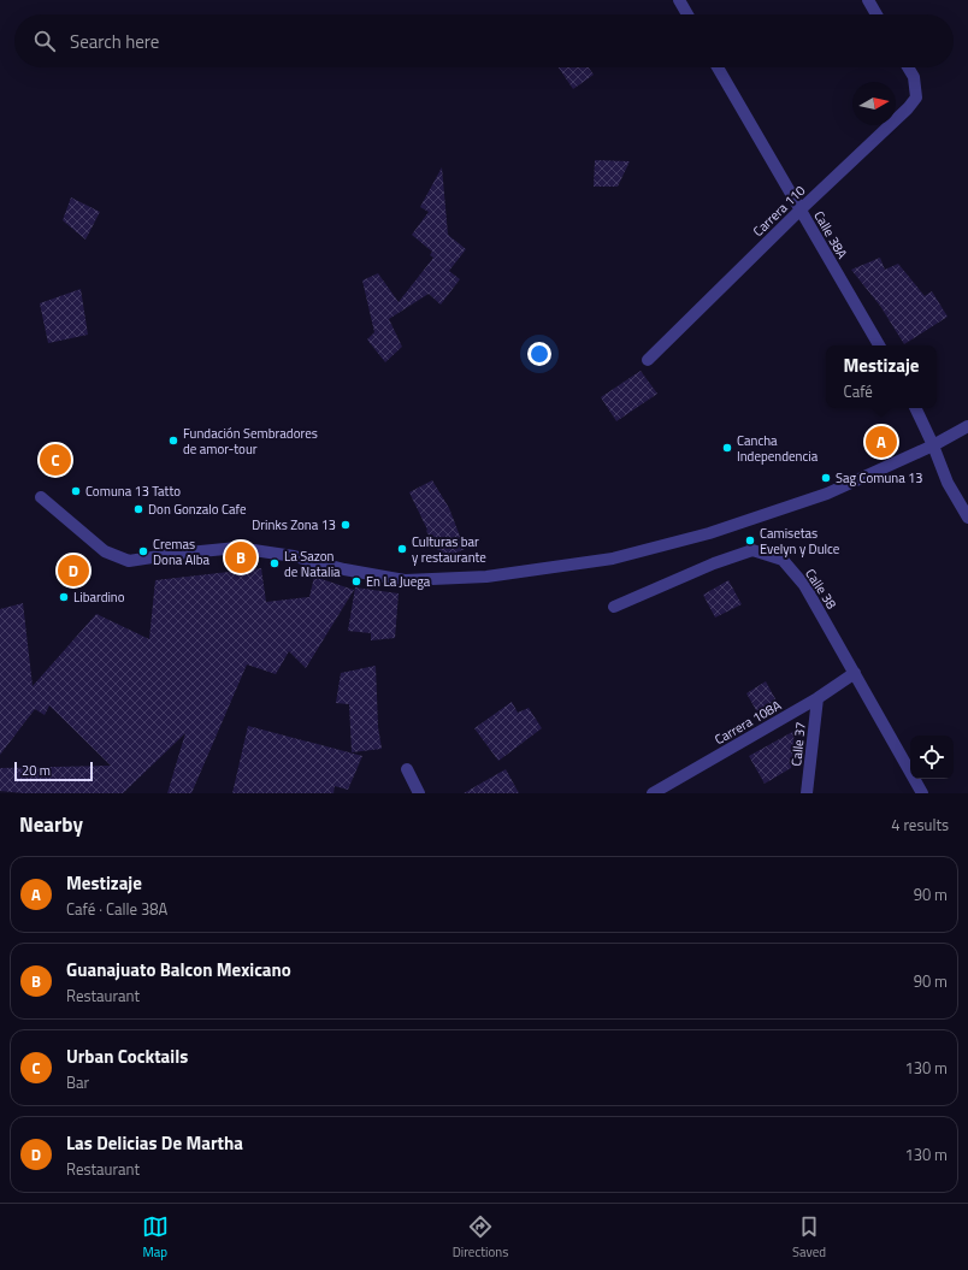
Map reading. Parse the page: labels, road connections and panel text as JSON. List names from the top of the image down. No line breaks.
{"streets":{"street":["Carrera 110","Calle 38A","Calle 38","Carrera 108A","Calle 37"]},"crossings":[["Carrera 110","Calle 38A"],["Calle 38","Carrera 108A"],["Carrera 108A","Calle 37"]],"places":["Fundación Sembradores de amor-tour","Cancha Independencia","Sag Comuna 13","Comuna 13 Tatto","Don Gonzalo Cafe","Drinks Zona 13","Camisetas Evelyn y Dulce","Culturas bar y restaurante","Cremas Dona Alba","La Sazon de Natalia","En La Juega","Libardino"],"scale_bar":"20 m","north":"right","page":{"search":"Search here","popup":["Mestizaje","Café"],"pins":["A","C","B","D"],"scale":"20 m","heading":["Nearby","4 results"],"list":[{"mark":"A","name":"Mestizaje","note":"Café · Calle 38A","value":"90 m"},{"mark":"B","name":"Guanajuato Balcon Mexicano","note":"Restaurant","value":"90 m"},{"mark":"C","name":"Urban Cocktails","note":"Bar","value":"130 m"},{"mark":"D","name":"Las Delicias De Martha","note":"Restaurant","value":"130 m"}],"nav":["Map","Directions","Saved"]}}
